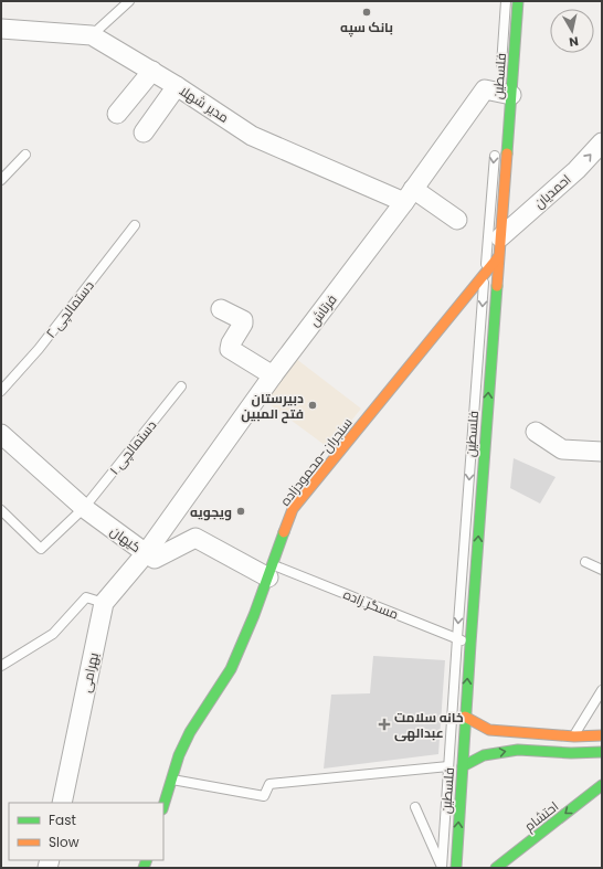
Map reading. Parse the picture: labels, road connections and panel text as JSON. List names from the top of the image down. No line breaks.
{"streets":{"main road":["فلسطین","سنجران-محمودزاده","احتشام"],"street":["مدیر شهلا","احمدیان","فرتاش","کیهان","بهرامی"],"lane":["دستمالچی ۲","دستمالچی ۱","مسگر زاده"]},"crossings":[["فلسطین","احمدیان"],["فلسطین","فرتاش"],["فلسطین","سنجران-محمودزاده"],["فلسطین","مسگر زاده"],["مدیر شهلا","فرتاش"],["فرتاش","کیهان"],["فرتاش","بهرامی"],["دستمالچی ۱","کیهان"],["سنجران-محمودزاده","کیهان"],["سنجران-محمودزاده","مسگر زاده"],["کیهان","مسگر زاده"],["کیهان","بهرامی"]],"one_way":["فلسطین","احمدیان","احتشام"],"places":{"other":["بانک سپه","دبیرستان فتح المبین","ویجویه"],"health":["خانه سلامت عبدالهی"]},"legend":["Fast","Slow"],"north":"bottom"}
